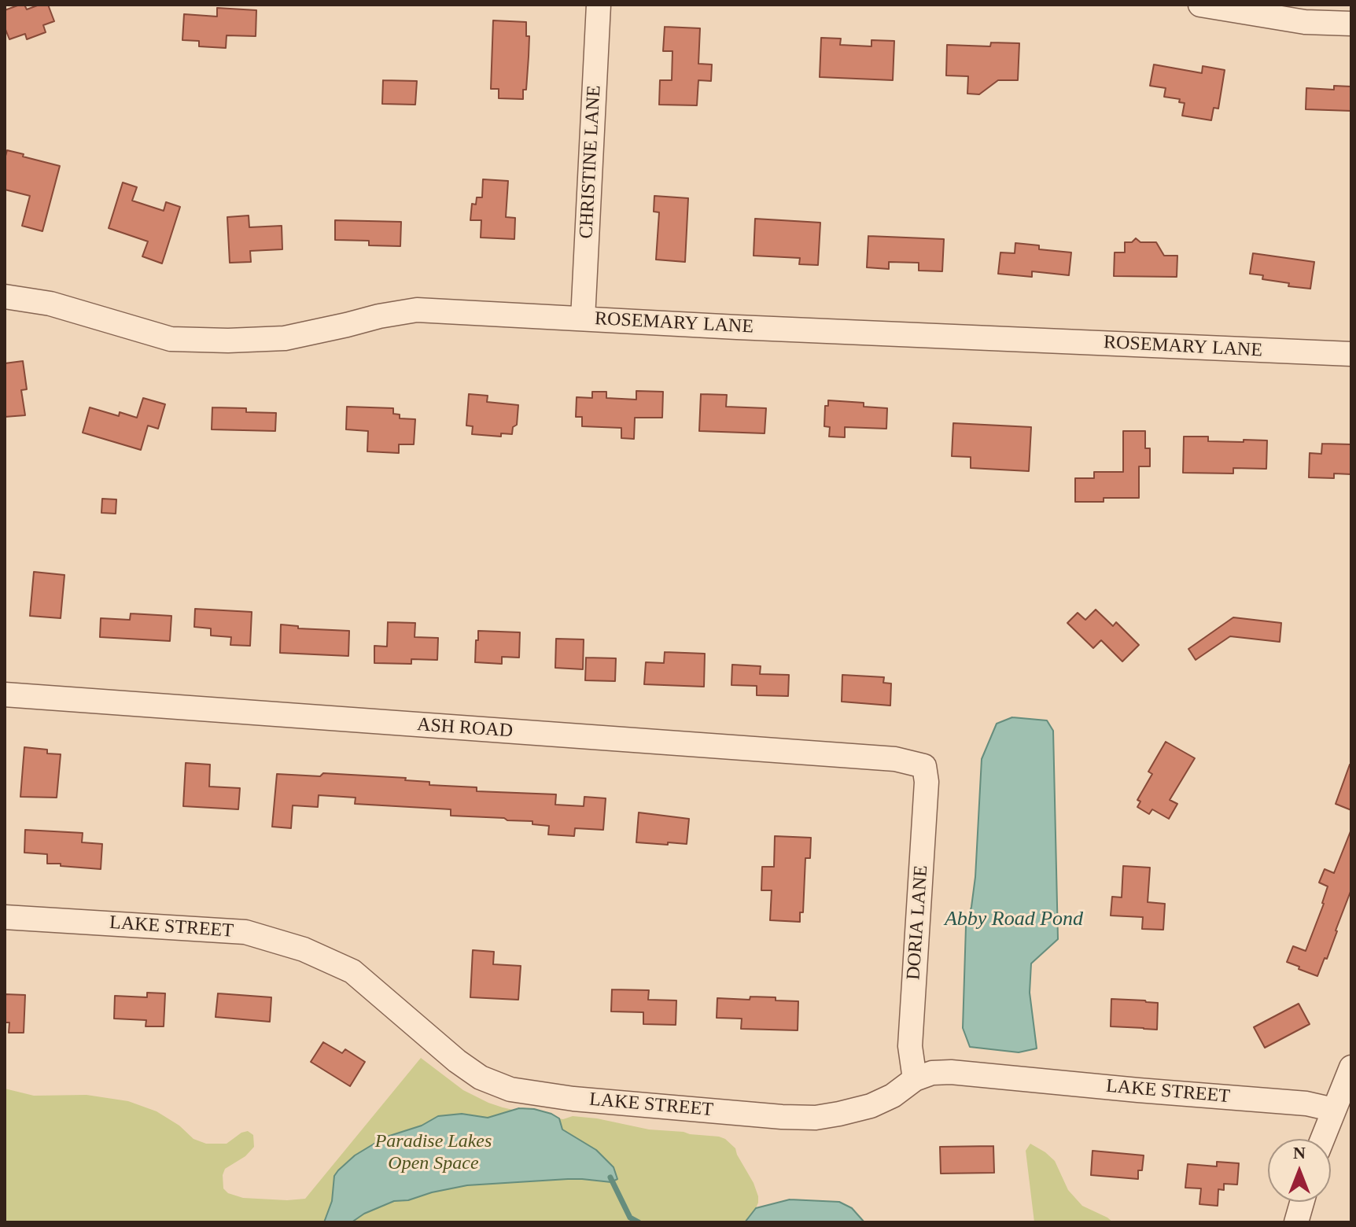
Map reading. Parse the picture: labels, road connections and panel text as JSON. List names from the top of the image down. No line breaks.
{"streets":{"street":["CHRISTINE LANE","ROSEMARY LANE","ASH ROAD","DORIA LANE","LAKE STREET"]},"crossings":[["CHRISTINE LANE","ROSEMARY LANE"],["ASH ROAD","DORIA LANE"],["DORIA LANE","LAKE STREET"]],"water":["Abby Road Pond"],"parks":["Paradise Lakes Open Space"],"north":"top"}
